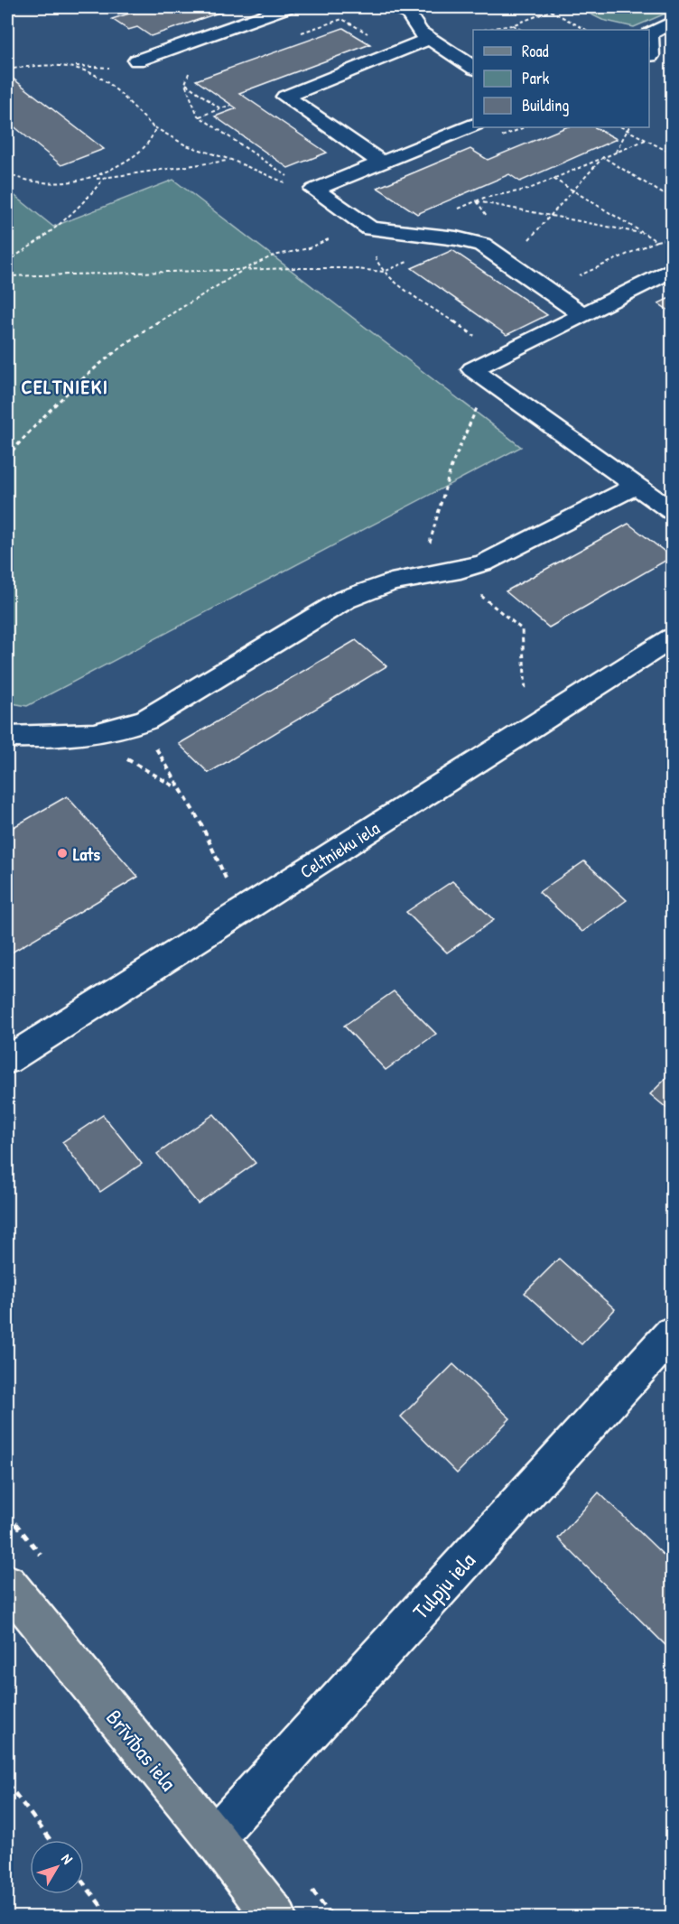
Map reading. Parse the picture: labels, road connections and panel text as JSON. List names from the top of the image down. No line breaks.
{"streets":{"main road":["Brīvības iela"],"street":["Celtnieku iela","Tulpju iela"]},"crossings":[["Tulpju iela","Brīvības iela"]],"districts":["CELTNIEKI"],"places":["Lats"],"legend":["Road","Park","Building"],"north":"top right"}
